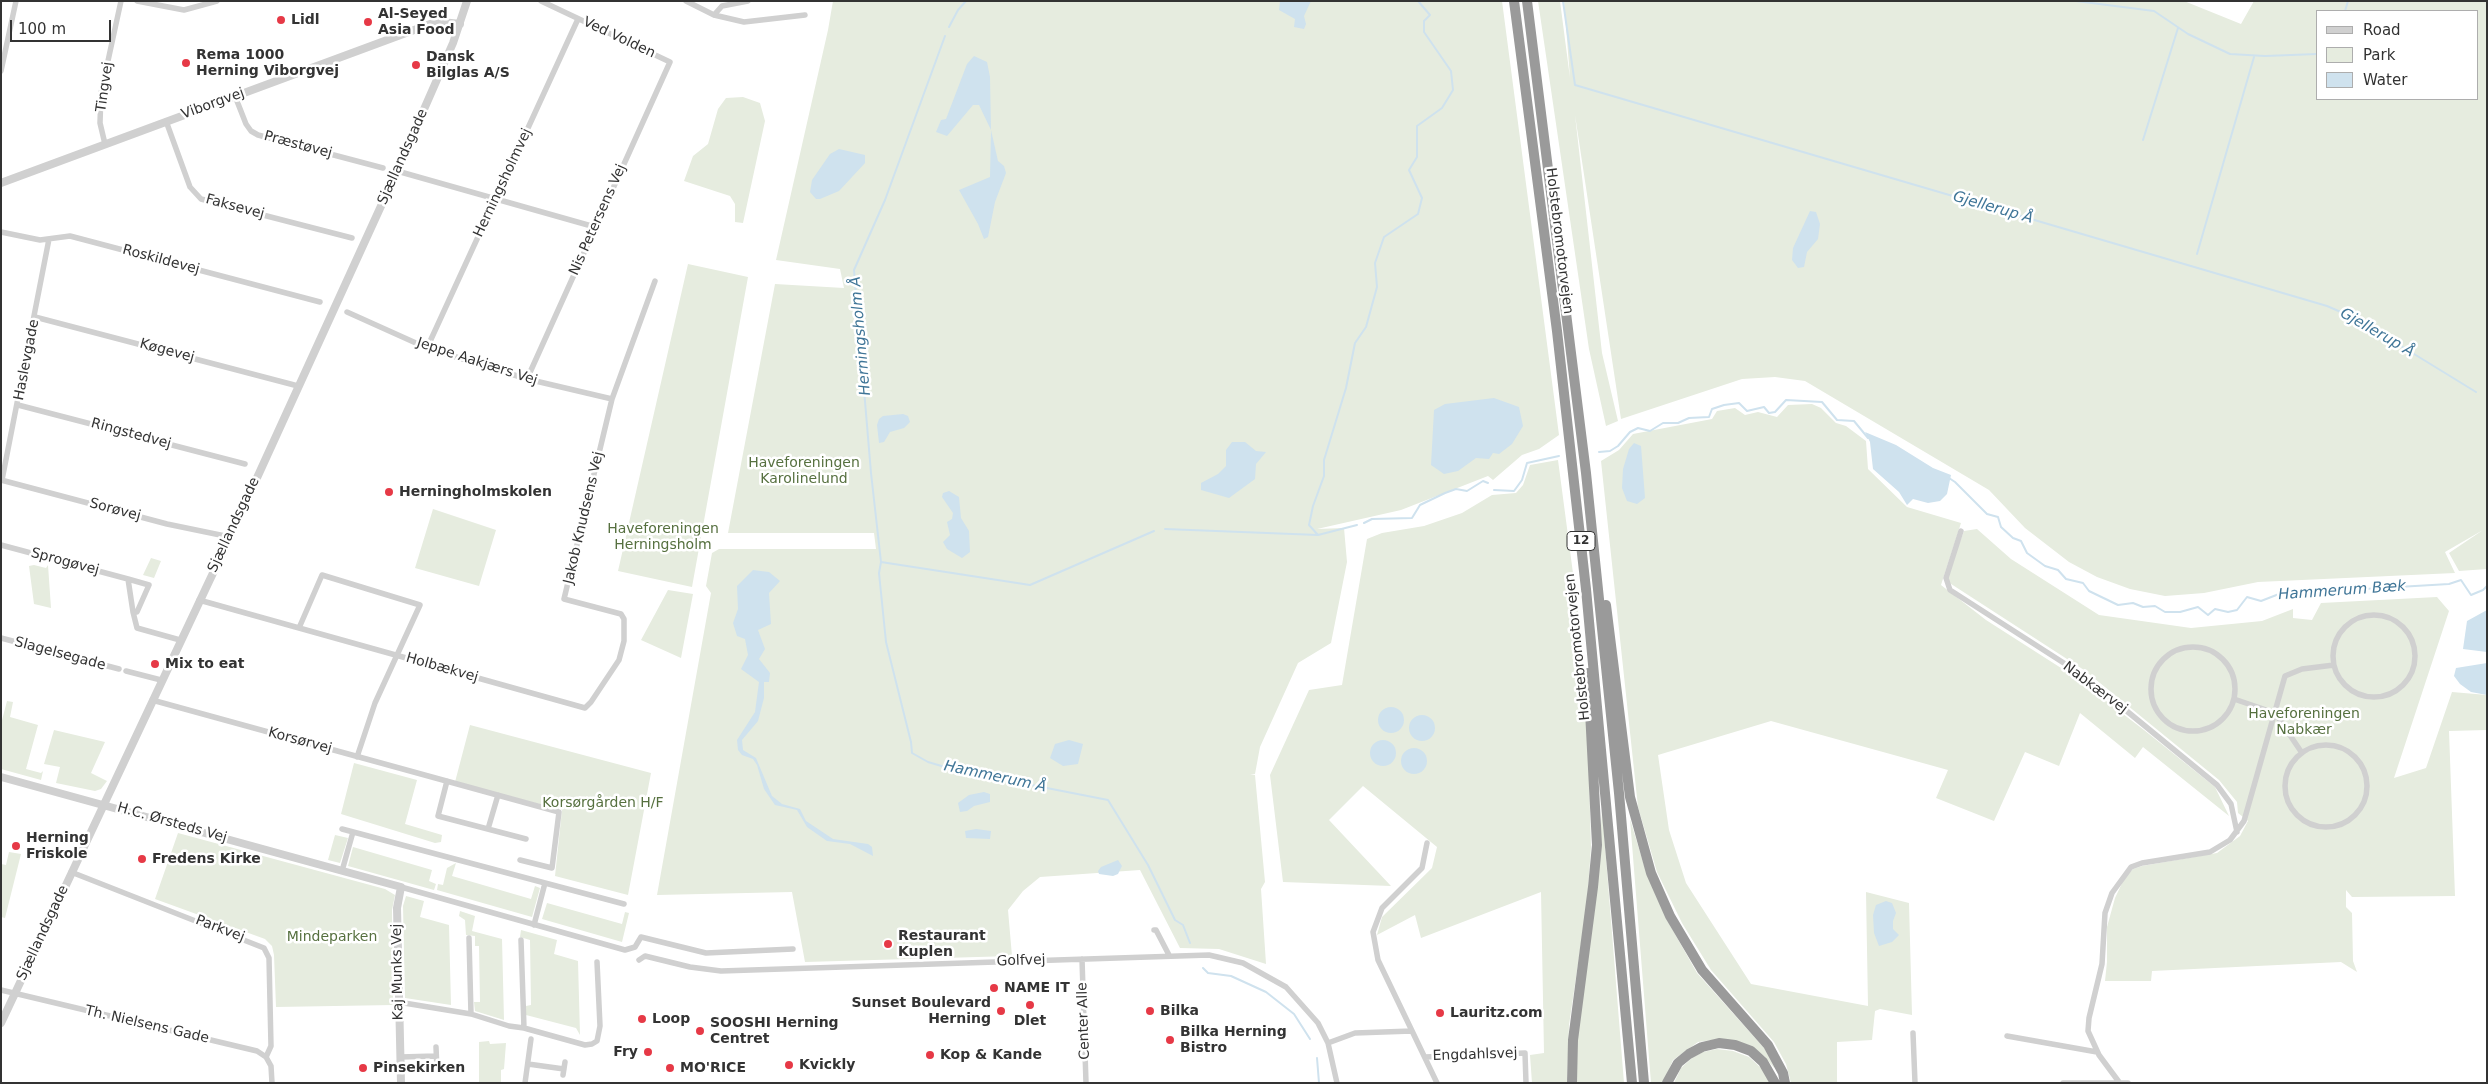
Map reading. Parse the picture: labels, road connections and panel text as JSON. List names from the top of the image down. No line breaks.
{"streets":{"highway":["Holstebromotorvejen","12"],"street":["Ved Volden","Tingvej","Viborgvej","Præstøvej","Sjællandsgade","Herningsholmvej","Faksevej","Nis Petersens Vej","Roskildevej","Køgevej","Haslevgade","Jeppe Aakjærs Vej","Ringstedvej","Sorøvej","Jakob Knudsens Vej","Sprogøvej","Slagelsegade","Holbækvej","Nabkærvej","Korsørvej","H.C. Ørsteds Vej","Parkvej","Golfvej","Kaj Munks Vej","Center Alle","Th. Nielsens Gade","Engdahlsvej"]},"crossings":[["Ved Volden","Herningsholmvej"],["Ved Volden","Nis Petersens Vej"],["Tingvej","Viborgvej"],["Viborgvej","Præstøvej"],["Viborgvej","Sjællandsgade"],["Viborgvej","Faksevej"],["Sjællandsgade","Køgevej"],["Sjællandsgade","Sorøvej"],["Sjællandsgade","Holbækvej"],["Sjællandsgade","Korsørvej"],["Sjællandsgade","H.C. Ørsteds Vej"],["Sjællandsgade","Parkvej"],["Sjællandsgade","Th. Nielsens Gade"],["Herningsholmvej","Jeppe Aakjærs Vej"],["Nis Petersens Vej","Jeppe Aakjærs Vej"],["Roskildevej","Haslevgade"],["Køgevej","Haslevgade"],["Haslevgade","Ringstedvej"],["Haslevgade","Sorøvej"],["Jeppe Aakjærs Vej","Jakob Knudsens Vej"],["Jakob Knudsens Vej","Holbækvej"],["H.C. Ørsteds Vej","Kaj Munks Vej"],["Parkvej","Th. Nielsens Gade"],["Golfvej","Center Alle"]],"water":["Gjellerup Å","Herningsholm Å","Hammerum Bæk","Hammerum Å"],"parks":["Haveforeningen Karolinelund","Haveforeningen Herningsholm","Haveforeningen Nabkær","Korsørgården H/F","Mindeparken"],"places":["Lidl","Al-Seyed Asia Food","Rema 1000 Herning Viborgvej","Dansk Bilglas A/S","Herningholmskolen","Mix to eat","Herning Friskole","Fredens Kirke","Restaurant Kuplen","NAME IT","Dlet","Sunset Boulevard Herning","Bilka","Lauritz.com","Loop","SOOSHI Herning Centret","Bilka Herning Bistro","Fry","Kop & Kande","Kvickly","Pinsekirken","MO'RICE"],"legend":["Road","Park","Water"],"scale_bar":"100 m"}
